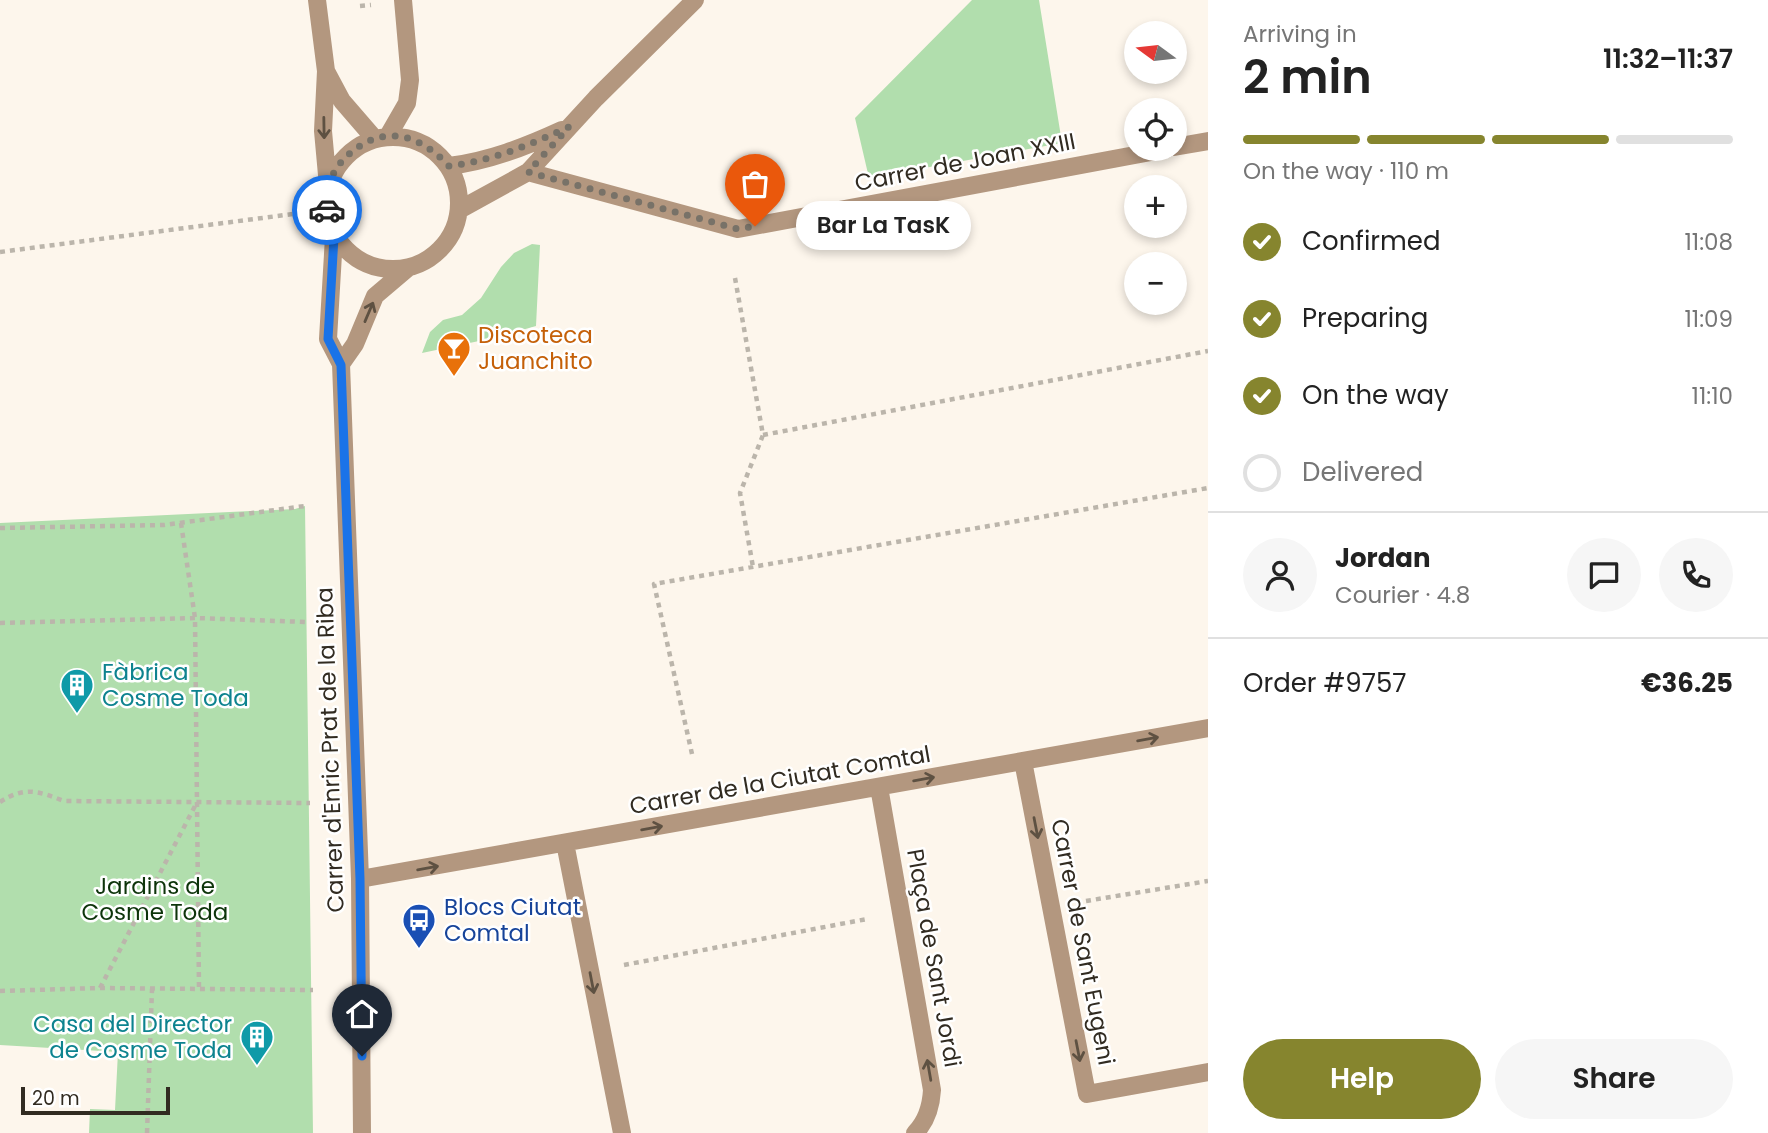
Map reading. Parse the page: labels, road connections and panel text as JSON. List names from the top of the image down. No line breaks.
{"streets":{"street":["Carrer de Joan XXIII","Carrer d'Enric Prat de la Riba","Carrer de la Ciutat Comtal","Carrer de Sant Eugeni","Plaça de Sant Jordi"]},"crossings":[["Carrer d'Enric Prat de la Riba","Carrer de la Ciutat Comtal"],["Carrer de la Ciutat Comtal","Carrer de Sant Eugeni"],["Carrer de la Ciutat Comtal","Plaça de Sant Jordi"]],"one_way":["Carrer de la Ciutat Comtal","Plaça de Sant Jordi"],"parks":["Jardins de Cosme Toda"],"places":{"other":["Bar La TasK"],"bar":["Discoteca Juanchito"],"building":["Fàbrica Cosme Toda","Casa del Director de Cosme Toda"],"bus stop":["Blocs Ciutat Comtal"]},"scale_bar":"20 m","north":"left","page":{"heading":["2 min","Arriving in","11:32–11:37"],"panel":["Jordan","Courier · 4.8","Order #9757","€36.25"],"map_buttons":["+","−"],"bar":"On the way · 110 m","bubble":"Bar La TasK","list":[["Confirmed","11:08"],["Preparing","11:09"],["On the way","11:10"],"Delivered"],"buttons":["Help","Share"],"scale":"20 m"}}
